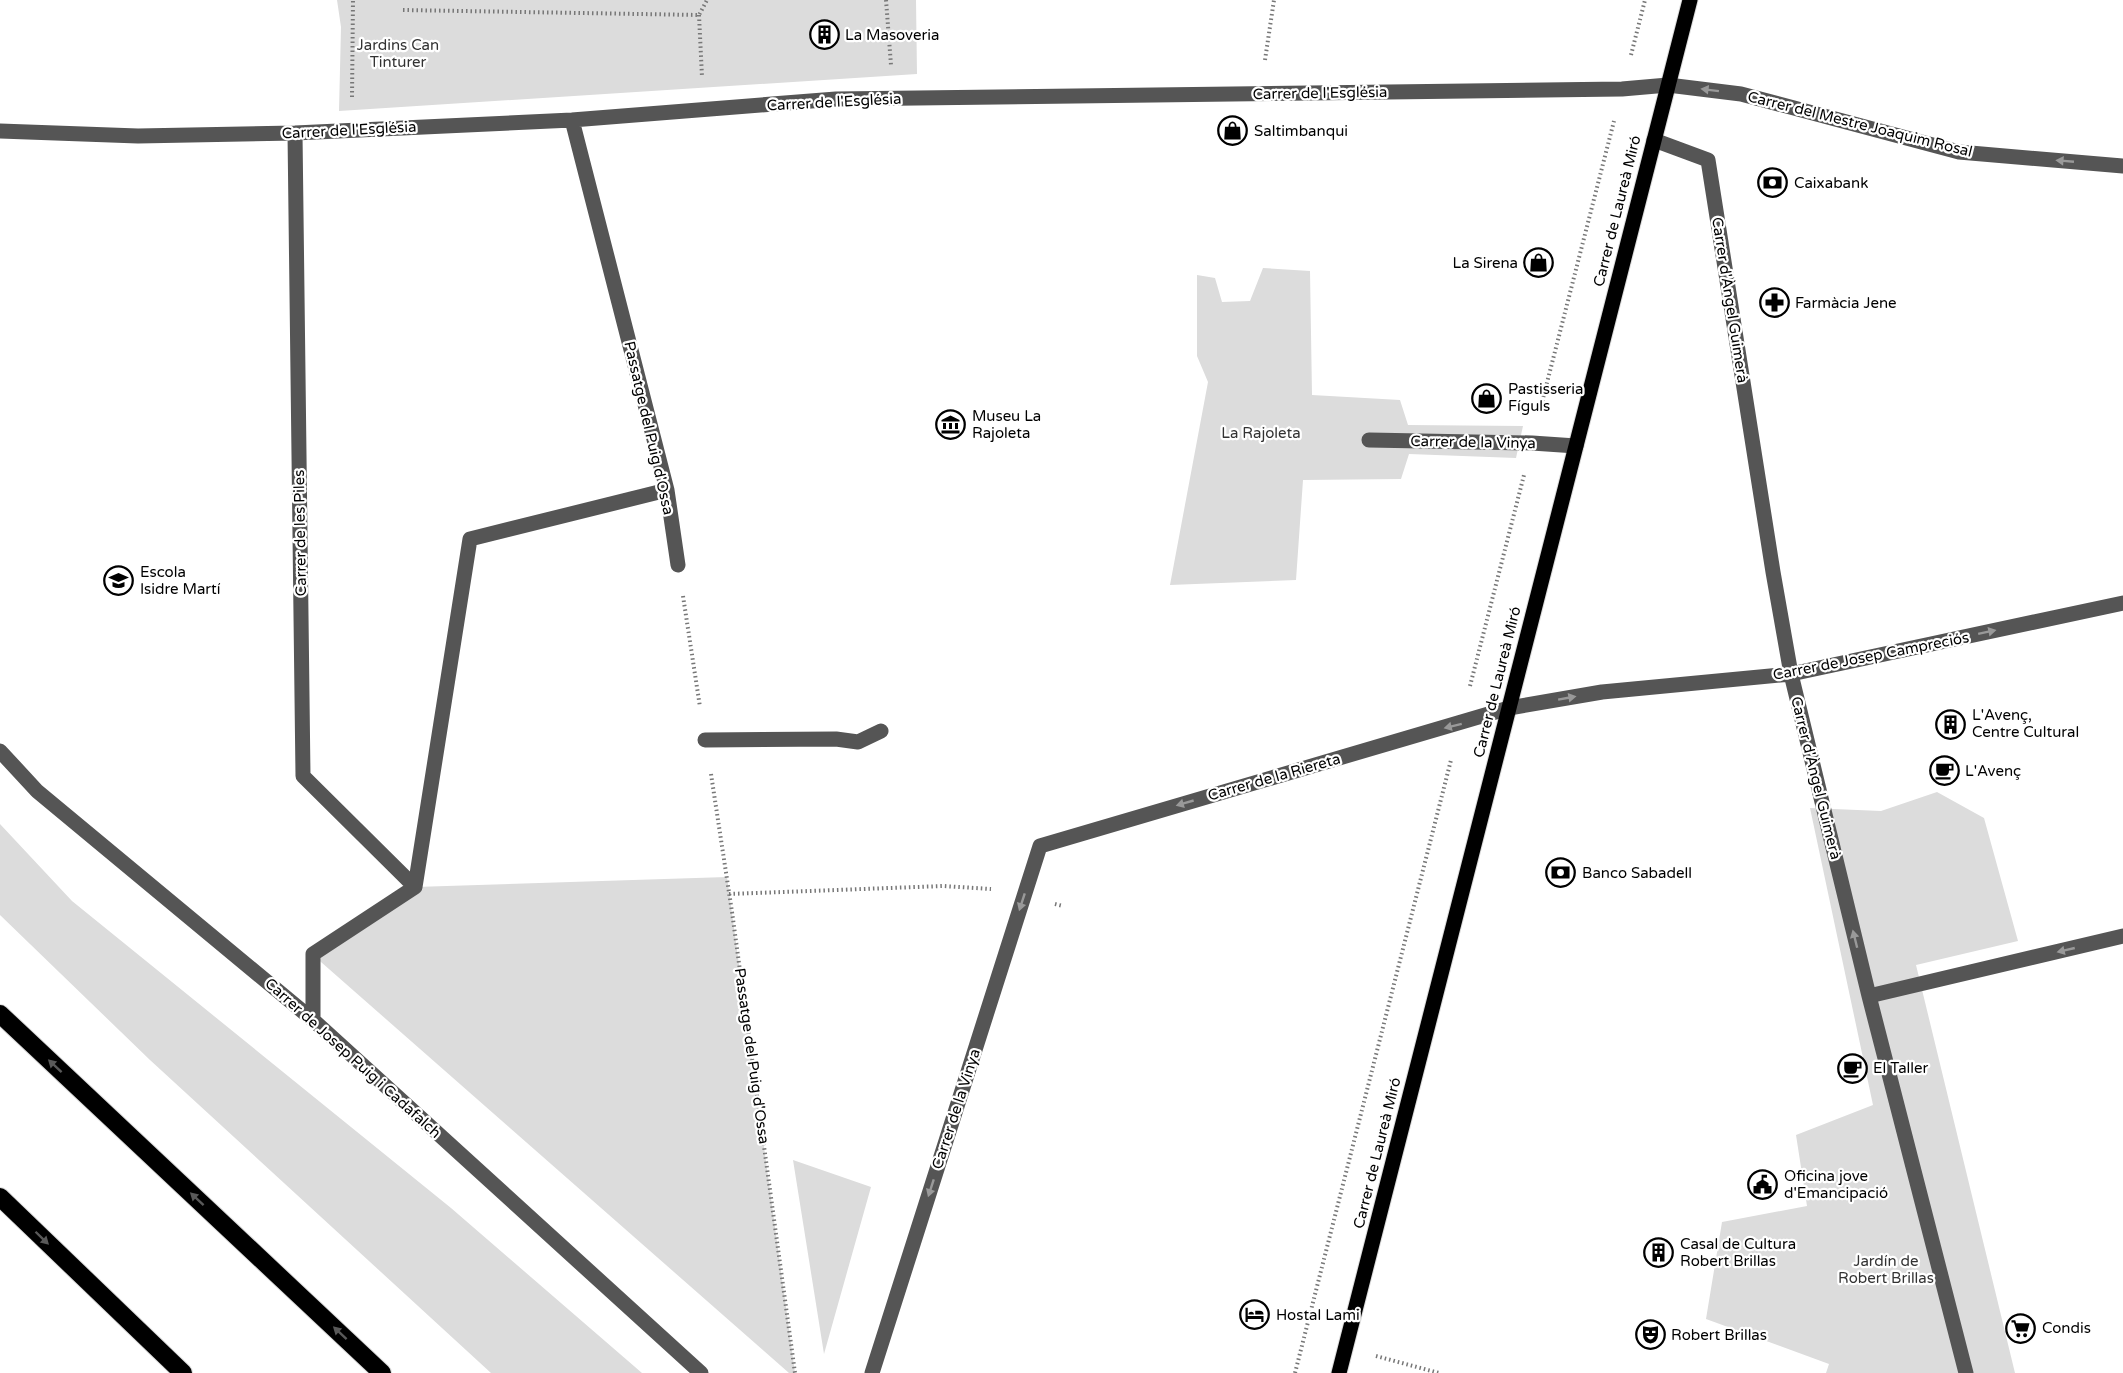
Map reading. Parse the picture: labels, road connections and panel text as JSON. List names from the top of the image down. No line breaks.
{"streets":{"main road":["Carrer de Laureà Miró"],"street":["Carrer de l'Església","Carrer del Mestre Joaquim Rosal","Carrer d'Àngel Guimerà","Passatge del Puig d'Ossa","Carrer de la Vinya","Carrer de les Piles","Carrer de Josep Campreciós","Carrer de la Riereta","Carrer de Josep Puig i Cadafalch"]},"crossings":[["Carrer de l'Església","Carrer del Mestre Joaquim Rosal"],["Carrer de l'Església","Carrer de Laureà Miró"],["Carrer de l'Església","Passatge del Puig d'Ossa"],["Carrer de l'Església","Carrer de les Piles"],["Carrer del Mestre Joaquim Rosal","Carrer de Laureà Miró"],["Carrer de Laureà Miró","Carrer d'Àngel Guimerà"],["Carrer de Laureà Miró","Carrer de la Vinya"],["Carrer de Laureà Miró","Carrer de Josep Campreciós"],["Carrer de Laureà Miró","Carrer de la Riereta"],["Carrer d'Àngel Guimerà","Carrer de Josep Campreciós"],["Carrer de la Vinya","Carrer de la Riereta"],["Carrer de Josep Campreciós","Carrer de la Riereta"]],"one_way":["Carrer del Mestre Joaquim Rosal","Carrer de la Vinya","Carrer de Josep Campreciós","Carrer de la Riereta"],"parks":["Jardins Can Tinturer","La Rajoleta","Jardín de Robert Brillas"],"places":{"building":["La Masoveria","L'Avenç, Centre Cultural","Casal de Cultura Robert Brillas"],"shop":["Saltimbanqui","La Sirena","Pastisseria Fíguls"],"bank":["Caixabank","Banco Sabadell"],"pharmacy":["Farmàcia Jene"],"museum":["Museu La Rajoleta"],"school or university":["Escola Isidre Martí"],"cafe":["L'Avenç","El Taller"],"public building":["Oficina jove d'Emancipació"],"hotel":["Hostal Lami"],"supermarket":["Condis"],"theatre":["Robert Brillas"]}}
